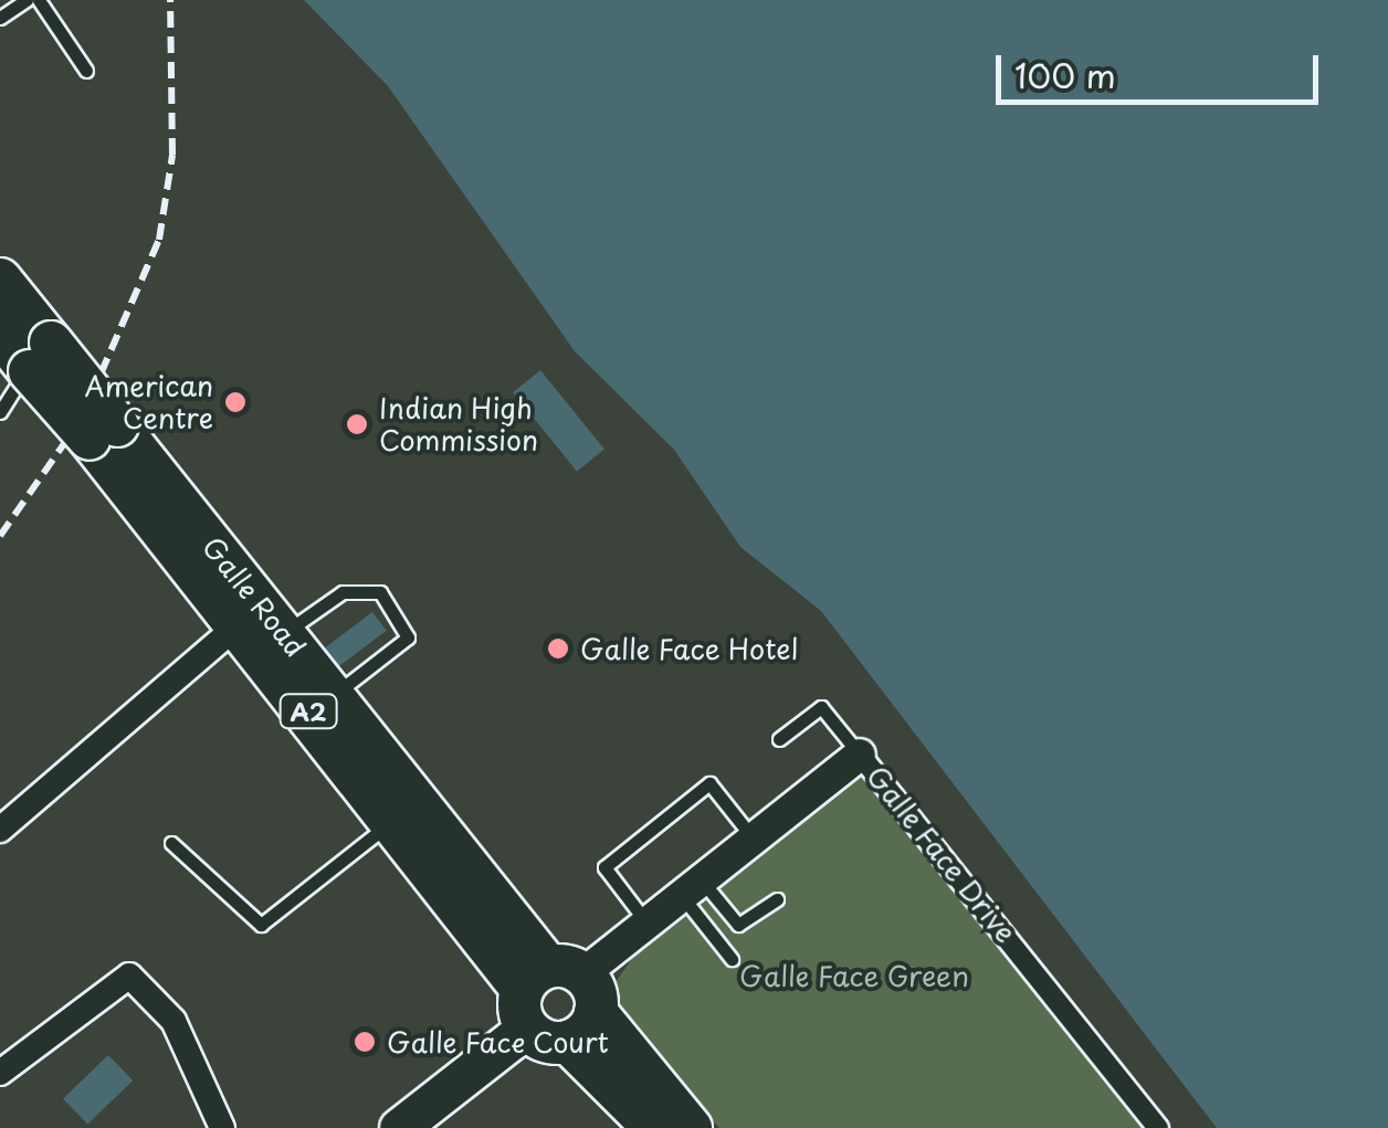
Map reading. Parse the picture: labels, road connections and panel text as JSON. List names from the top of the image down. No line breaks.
{"streets":{"highway":["Galle Road","A2"],"street":["Galle Face Drive"]},"crossings":[["Galle Road","A2"],["Galle Road","Galle Face Drive"],["A2","Galle Face Drive"]],"parks":["Galle Face Green"],"places":["American Centre","Indian High Commission","Galle Face Hotel","Galle Face Court"],"scale_bar":"100 m"}
